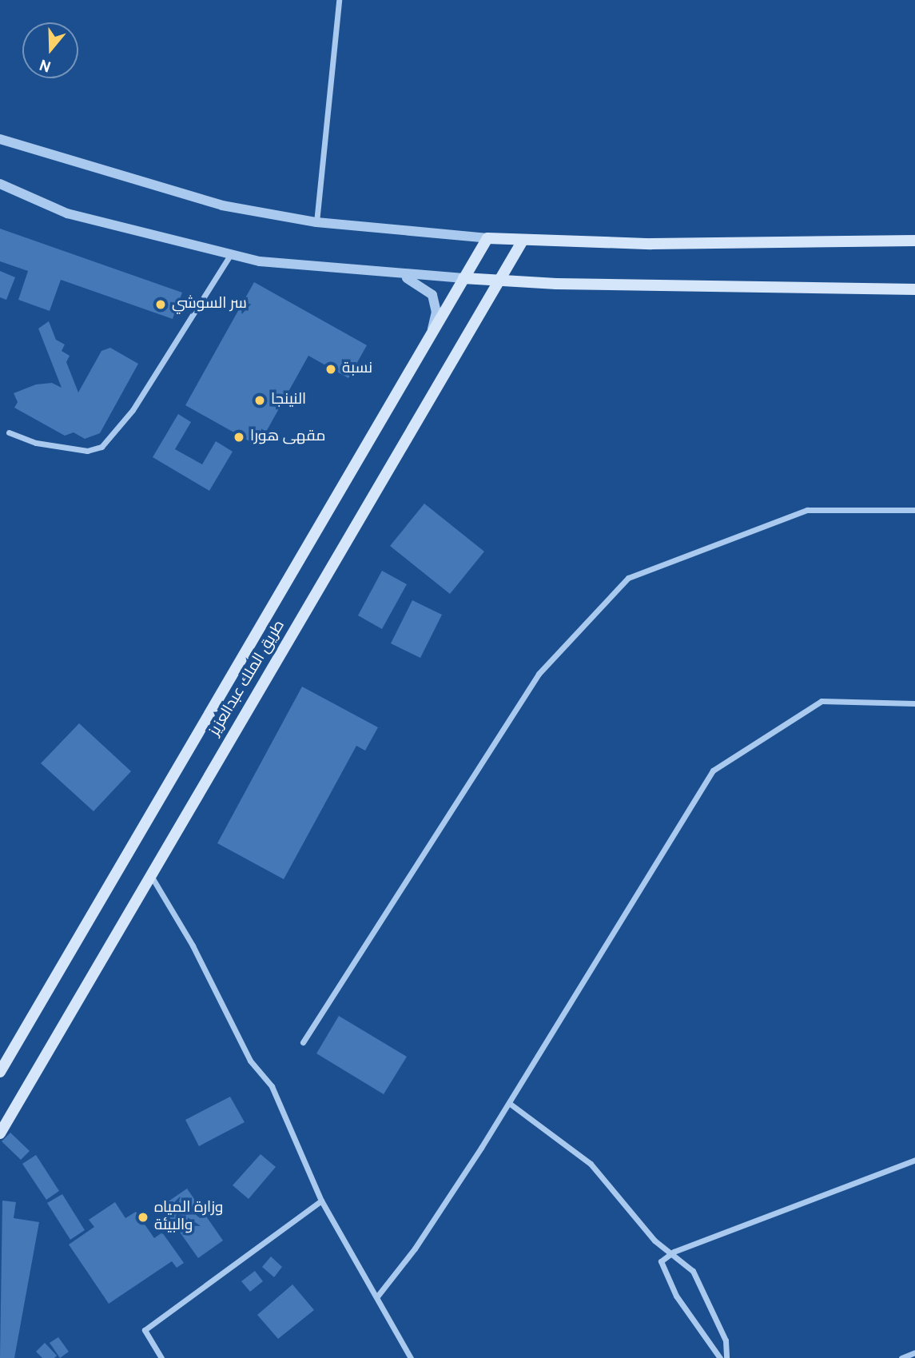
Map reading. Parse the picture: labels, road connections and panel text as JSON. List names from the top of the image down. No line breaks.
{"streets":{"main road":["طريق الملك عبدالعزيز"]},"places":["سر السوشي","نسبة","النينجا","مقهى هورا","وزارة المياه والبيئة"],"north":"bottom"}
